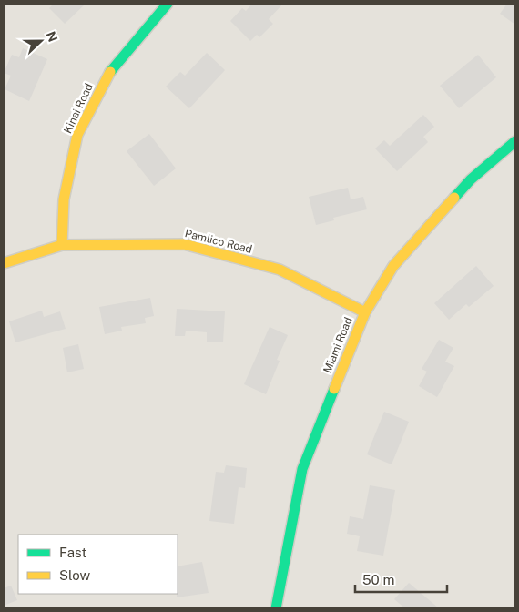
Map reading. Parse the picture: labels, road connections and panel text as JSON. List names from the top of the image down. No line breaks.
{"streets":{"street":["Kinai Road","Pamlico Road","Miami Road"]},"crossings":[["Kinai Road","Pamlico Road"],["Pamlico Road","Miami Road"]],"legend":["Fast","Slow"],"scale_bar":"50 m","north":"right"}
